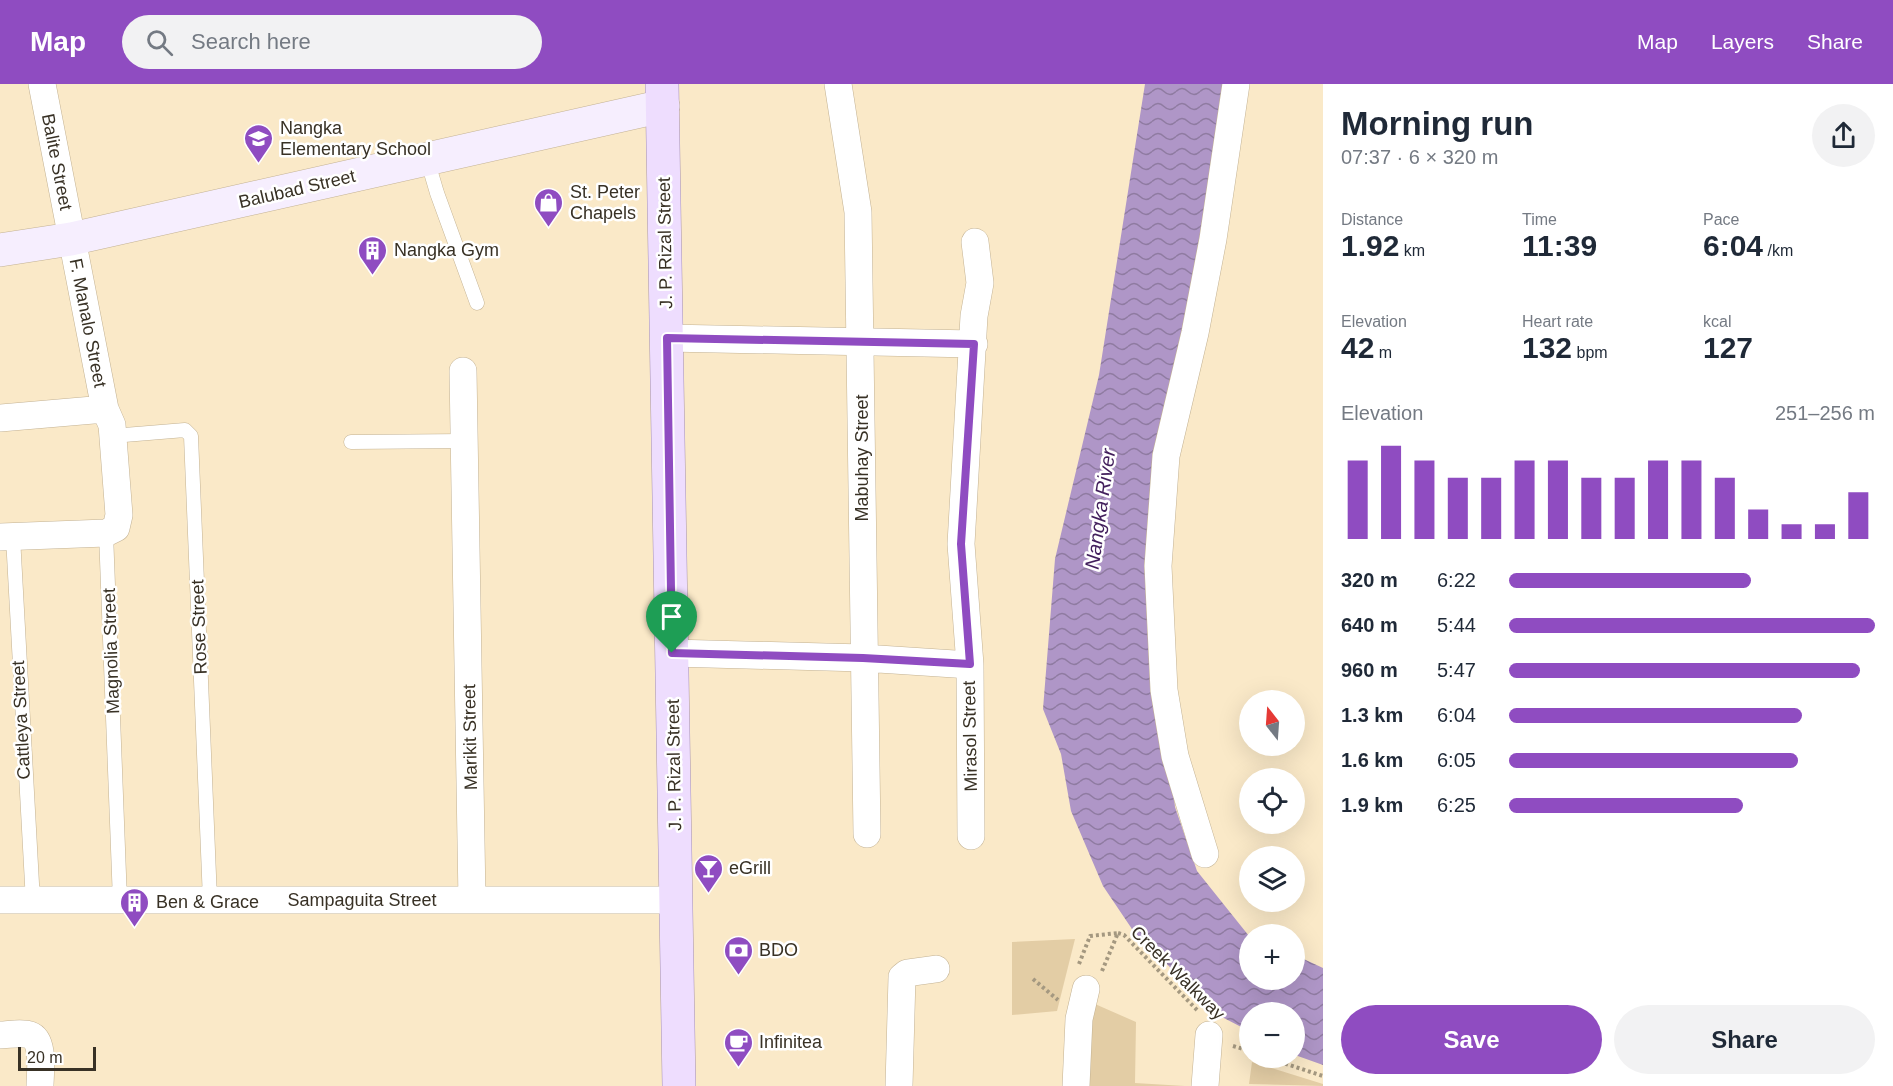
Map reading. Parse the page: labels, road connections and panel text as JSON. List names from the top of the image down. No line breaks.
{"streets":{"main road":["J. P. Rizal Street"],"street":["Balite Street","Balubad Street","F. Manalo Street","Mabuhay Street","Mirasol Street","Marikit Street","Sampaguita Street"],"lane":["Rose Street","Magnolia Street","Cattleya Street"],"path":["Creek Walkway"]},"crossings":[["Balite Street","Balubad Street"],["Balite Street","F. Manalo Street"],["Balubad Street","J. P. Rizal Street"],["Balubad Street","F. Manalo Street"],["Rose Street","Sampaguita Street"],["Magnolia Street","Sampaguita Street"],["Cattleya Street","Sampaguita Street"],["Marikit Street","Sampaguita Street"]],"water":["Nangka River"],"places":{"school or university":["Nangka Elementary School"],"shop":["St. Peter Chapels"],"building":["Nangka Gym","Ben & Grace"],"bar":["eGrill"],"bank":["BDO"],"cafe":["Infinitea"]},"scale_bar":"20 m","north":"top","page":{"header":"Map","search":"Search here","nav":["Map","Layers","Share"],"heading":["Morning run","07:37 · 6 × 320 m"],"stats":[["Distance","1.92 km"],["Time","11:39"],["Pace","6:04 /km"],["Elevation","42 m"],["Heart rate","132 bpm"],["kcal","127"]],"chart":["Elevation","251–256 m"],"list":[{"name":"320 m","note":"6:22"},{"name":"640 m","note":"5:44"},{"name":"960 m","note":"5:47"},{"name":"1.3 km","note":"6:04"},{"name":"1.6 km","note":"6:05"},{"name":"1.9 km","note":"6:25"}],"map_buttons":["+","−"],"buttons":["Save","Share"],"scale":"20 m"}}
